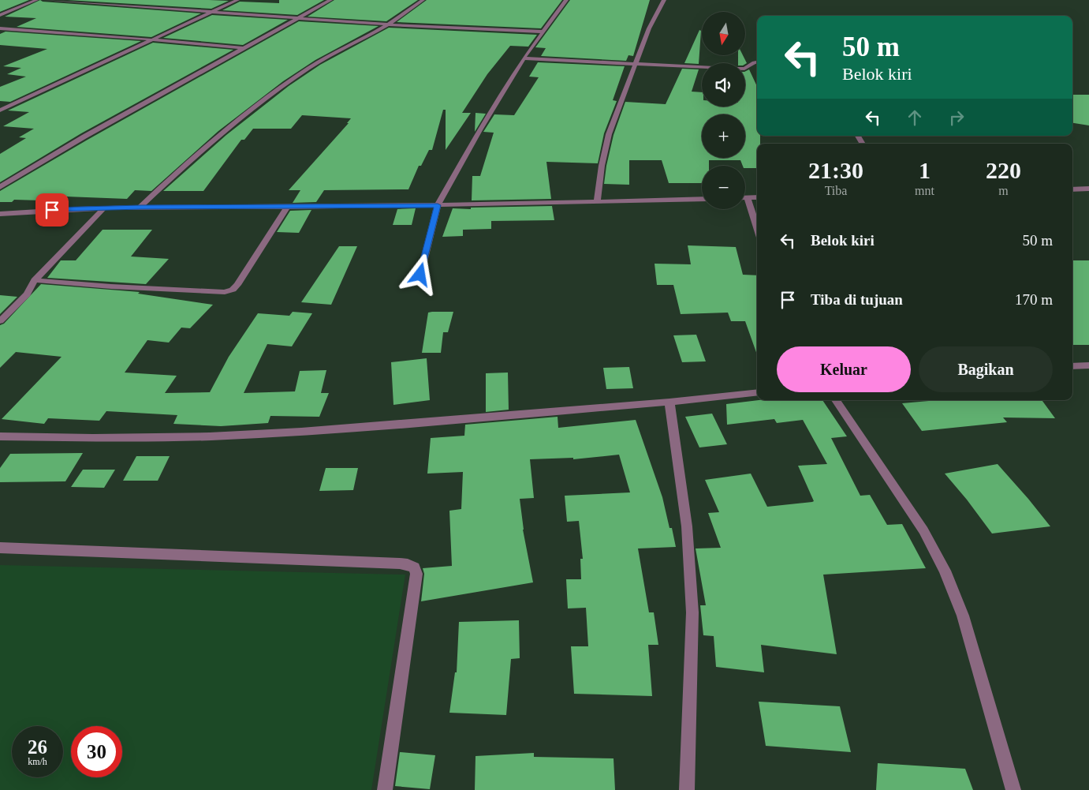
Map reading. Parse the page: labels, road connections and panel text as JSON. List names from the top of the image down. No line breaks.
{"north":"bottom","page":{"map_buttons":["+","−"],"turn":["50 m","Belok kiri"],"eta":["21:30","Tiba","1","mnt","220","m"],"list":[{"name":"Belok kiri","value":"50 m"},{"name":"Tiba di tujuan","value":"170 m"}],"buttons":["Keluar","Bagikan"],"speed":"26 km/h","limit":"30"}}
